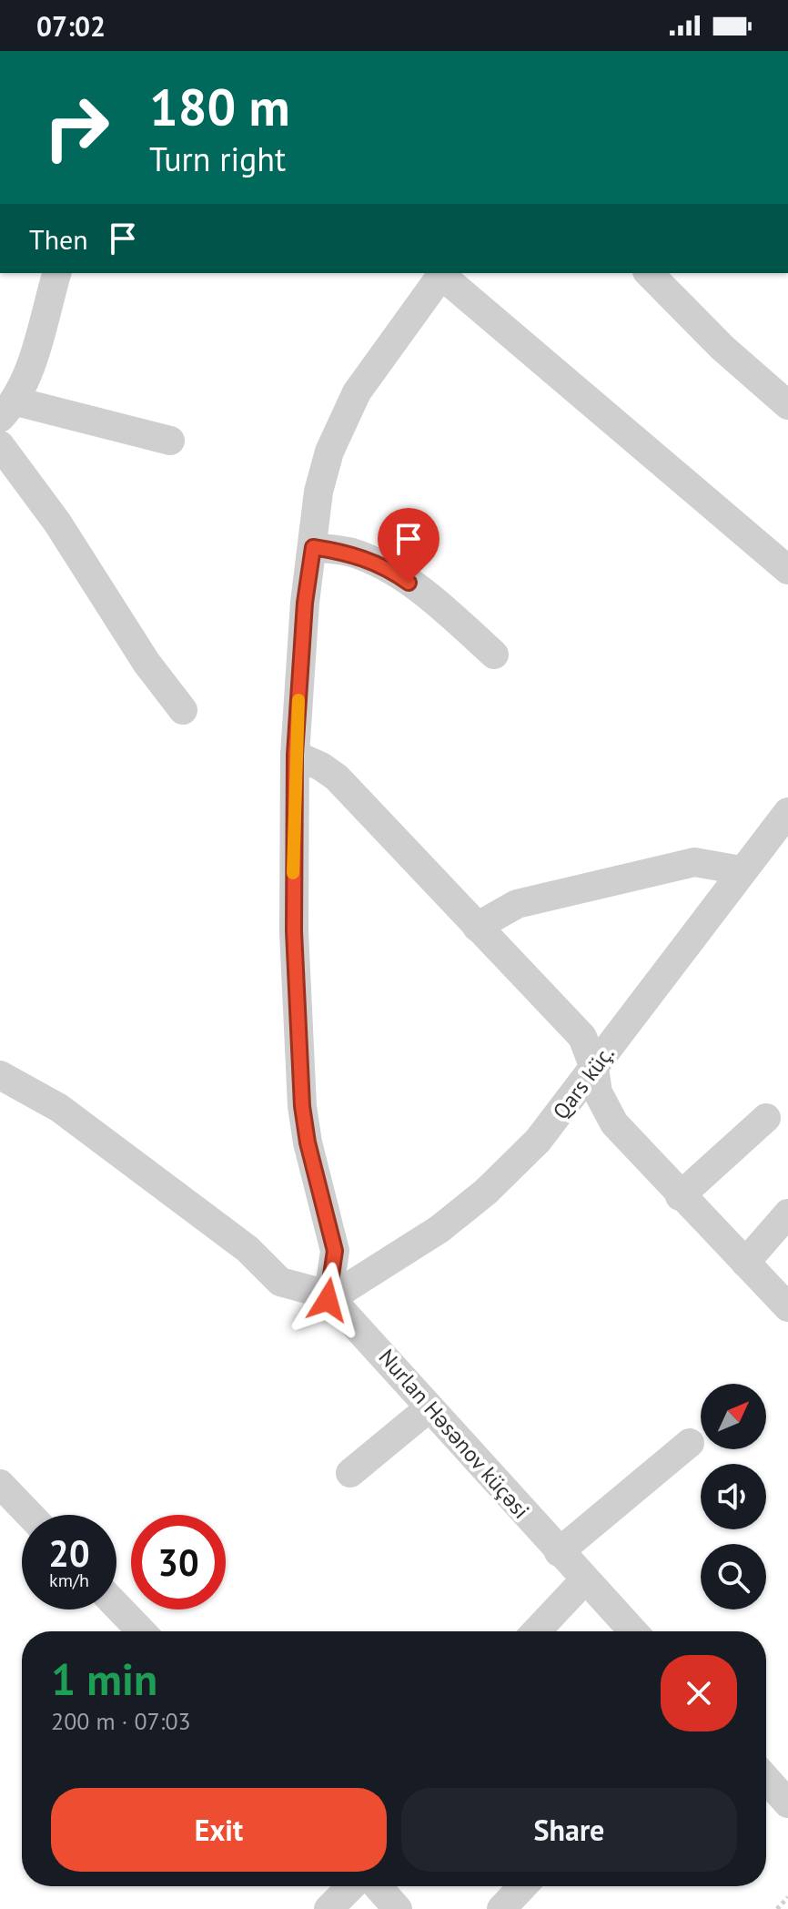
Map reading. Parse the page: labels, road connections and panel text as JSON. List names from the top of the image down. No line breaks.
{"streets":{"street":["Qars küç.","Nurlan Həsənov küçəsi"]},"crossings":[["Qars küç.","Nurlan Həsənov küçəsi"]],"north":"top right","page":{"status":"07:02","turn":["180 m","Turn right"],"then":"Then","speed":"20 km/h","limit":"30","heading":["1 min","200 m · 07:03"],"buttons":["Exit","Share"]}}
